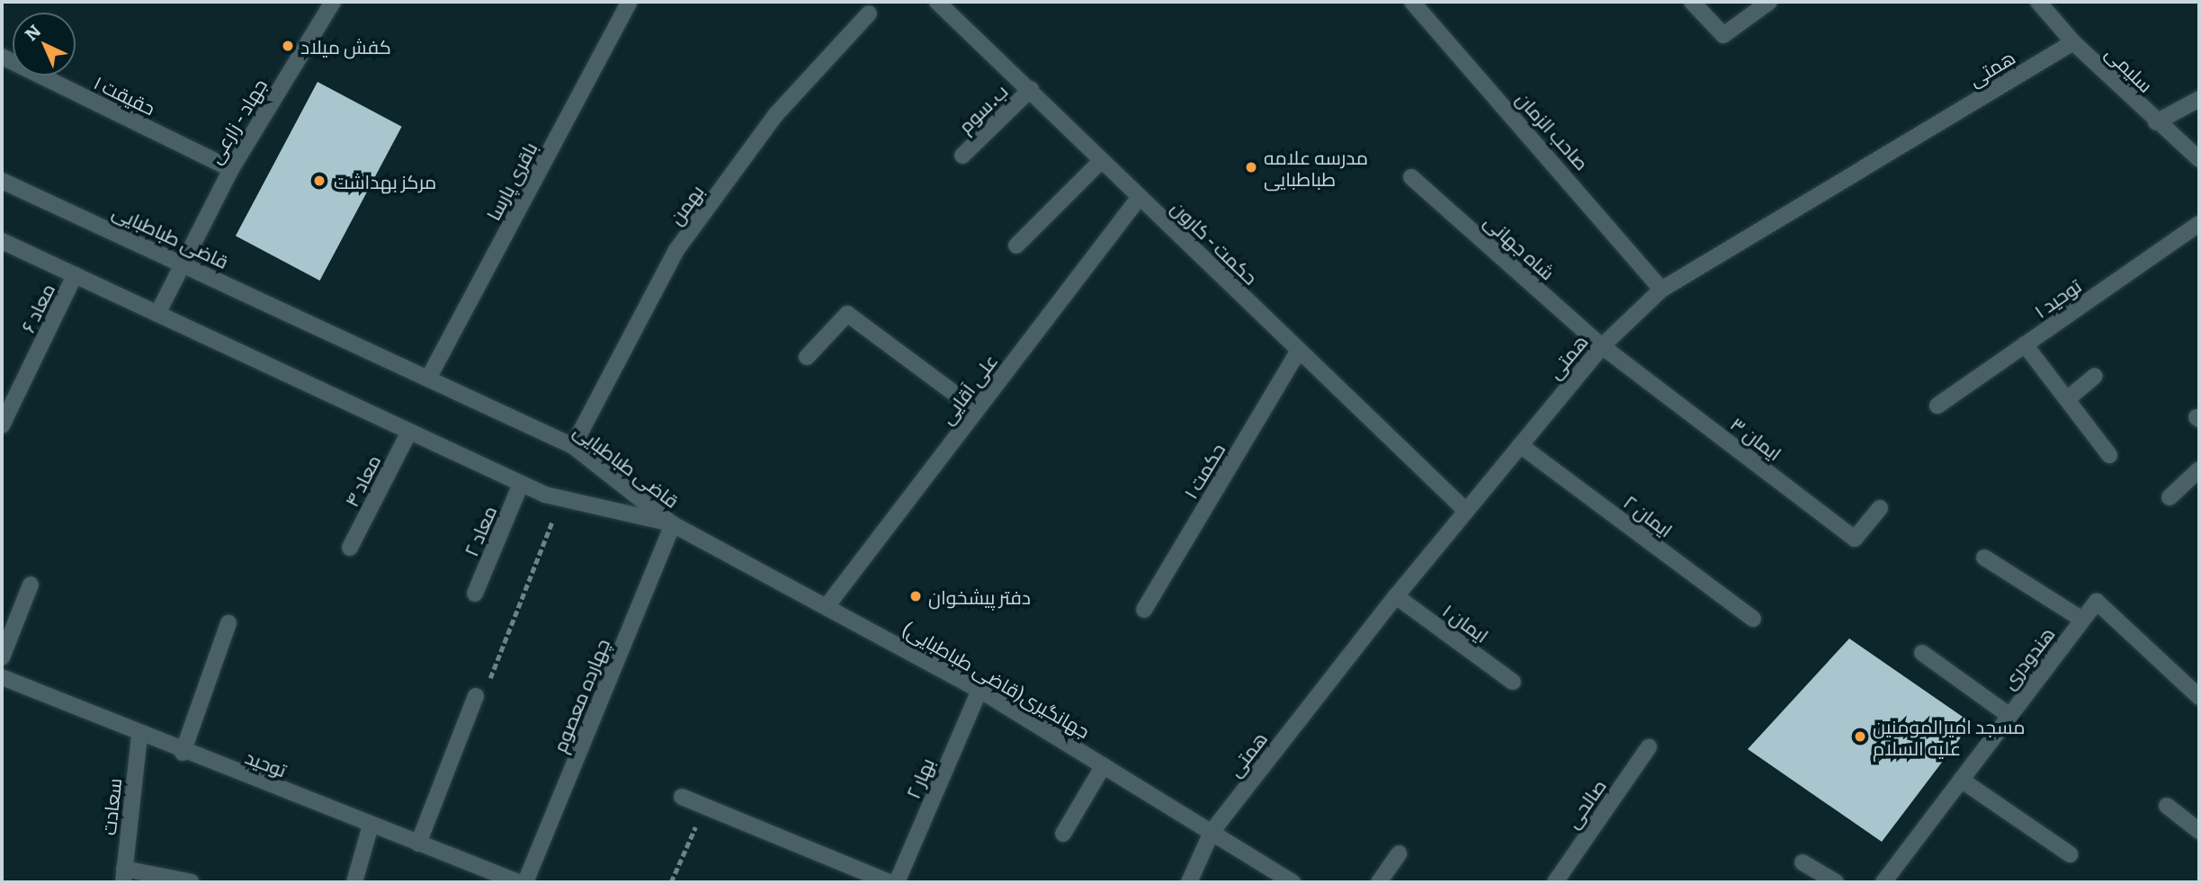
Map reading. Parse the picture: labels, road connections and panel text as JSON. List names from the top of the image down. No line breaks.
{"streets":{"street":["همتی","سلیمی","حقیقت ۱","ب.سوم","جهاد - زارعی","صاحب الزمان","باقری پارسا","بهمن","قاضی طباطبایی","حکمت - کارون","شاه جهانی","توحید ۱","معاد ۶","علی آقایی","ایمان ۳","حکمت ۱","معاد ۴","ایمان ۲","معاد ۲","ایمان ۱","هندودری","جهانگیری(قاضی طباطبایی)","چهارده معصوم","توحید","بهار ۲","صالحی","سعادت"]},"crossings":[["همتی","سلیمی"],["همتی","صاحب الزمان"],["همتی","حکمت - کارون"],["همتی","شاه جهانی"],["همتی","ایمان ۳"],["همتی","ایمان ۲"],["همتی","ایمان ۱"],["همتی","جهانگیری(قاضی طباطبایی)"],["حقیقت ۱","جهاد - زارعی"],["ب.سوم","حکمت - کارون"],["جهاد - زارعی","قاضی طباطبایی"],["باقری پارسا","قاضی طباطبایی"],["بهمن","قاضی طباطبایی"],["قاضی طباطبایی","معاد ۶"],["قاضی طباطبایی","معاد ۴"],["قاضی طباطبایی","معاد ۲"],["قاضی طباطبایی","جهانگیری(قاضی طباطبایی)"],["قاضی طباطبایی","چهارده معصوم"],["حکمت - کارون","علی آقایی"],["حکمت - کارون","حکمت ۱"],["شاه جهانی","ایمان ۳"],["علی آقایی","جهانگیری(قاضی طباطبایی)"],["جهانگیری(قاضی طباطبایی)","چهارده معصوم"],["جهانگیری(قاضی طباطبایی)","بهار ۲"],["توحید","سعادت"]],"places":["کفش میلاد","مدرسه علامه طباطبایی","مرکز بهداشت","دفتر پیشخوان","مسجد امیرالمومنین علیه السلام"],"north":"top left"}
